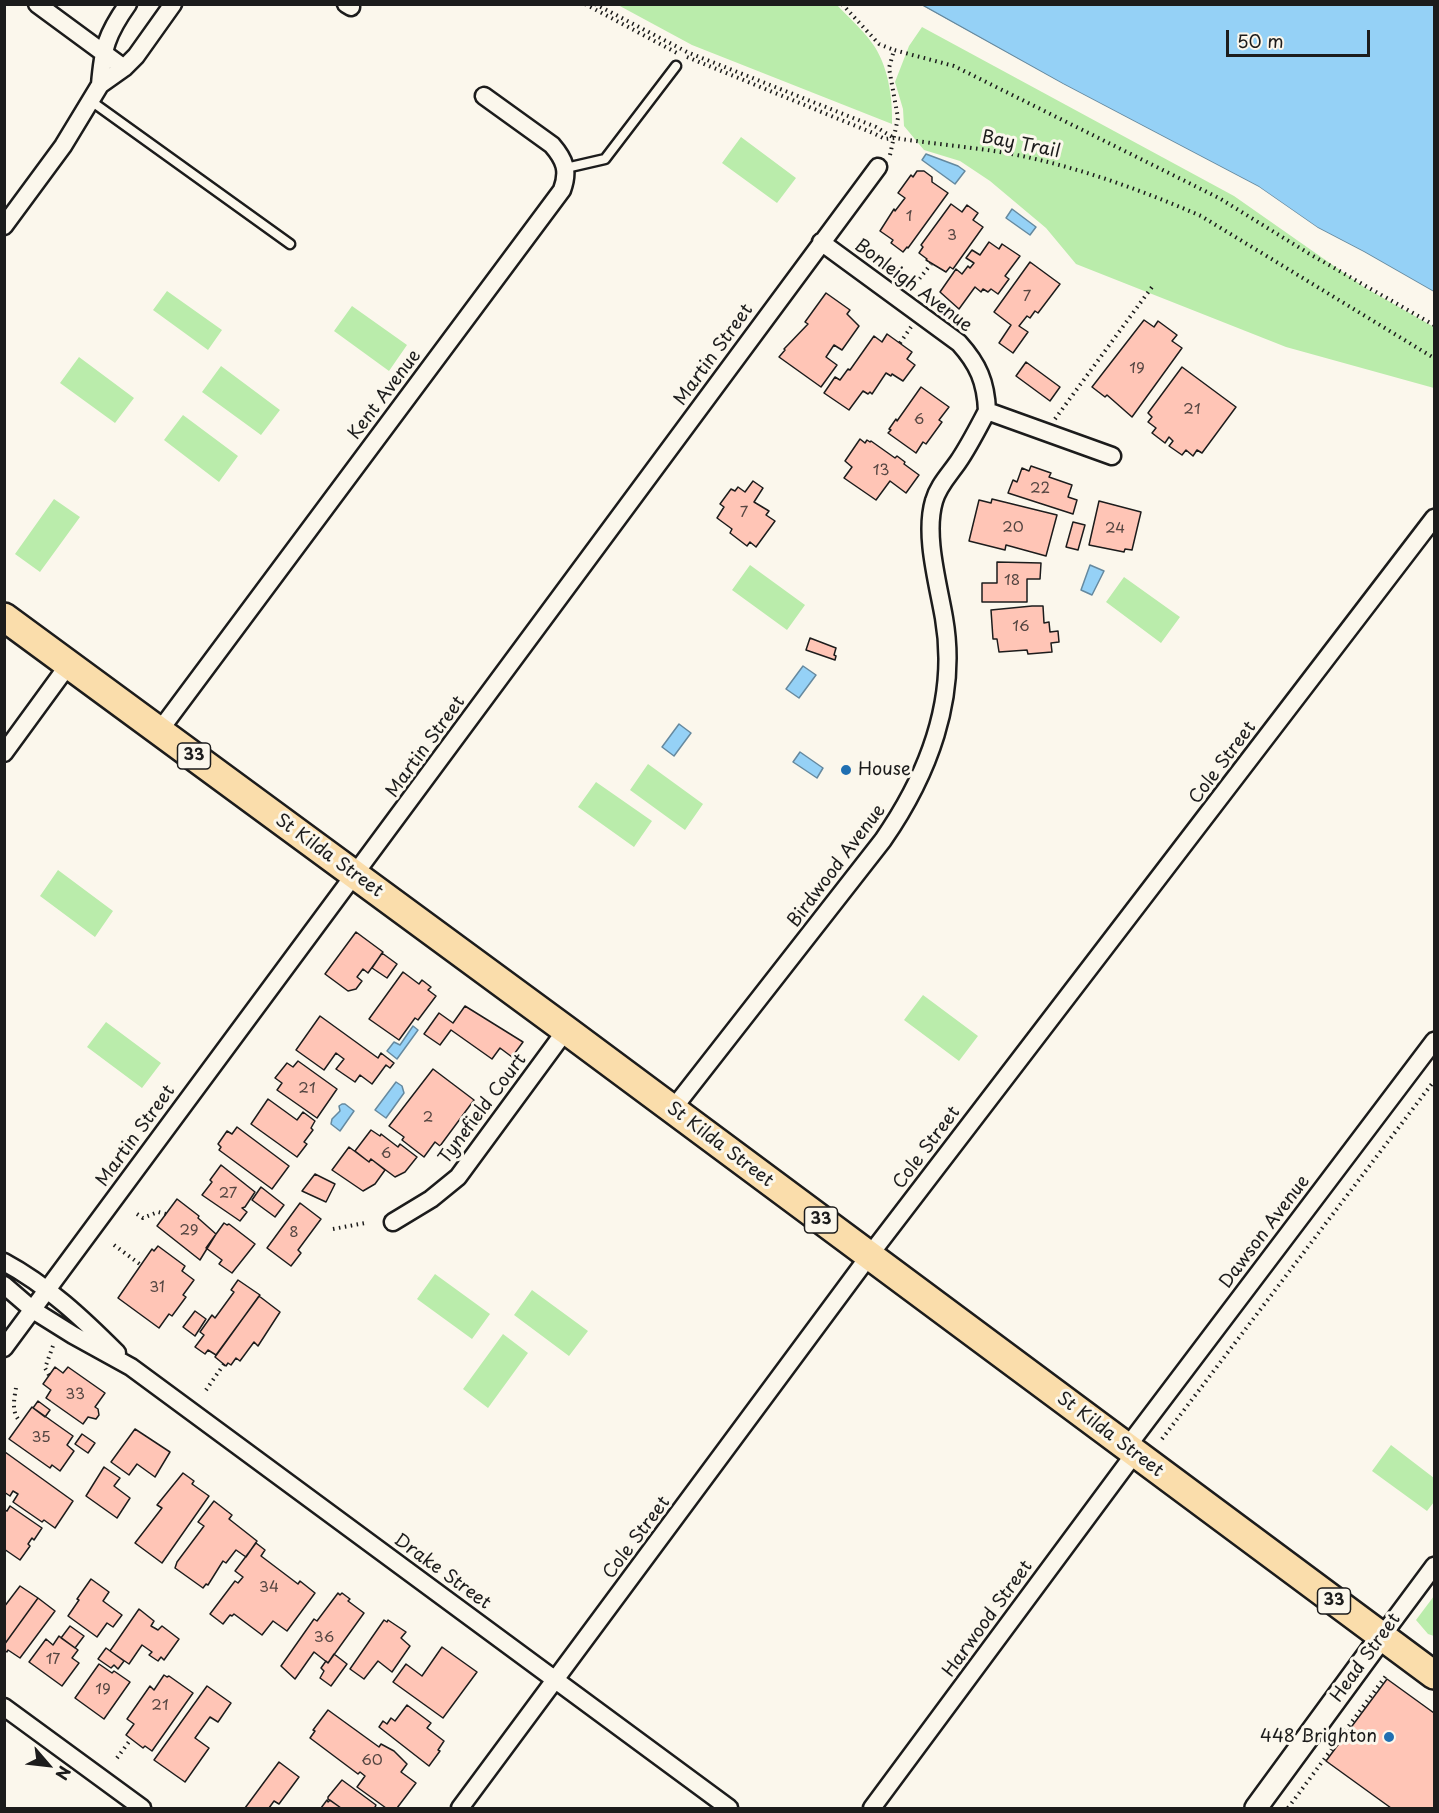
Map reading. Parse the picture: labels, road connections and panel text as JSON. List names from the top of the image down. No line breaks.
{"streets":{"main road":["33","St Kilda Street"],"street":["Bonleigh Avenue","Martin Street","Kent Avenue","Cole Street","Birdwood Avenue","Tynefield Court","Dawson Avenue","Drake Street","Harwood Street","Head Street"],"path":["Bay Trail"]},"crossings":[["Bonleigh Avenue","Martin Street"],["Bonleigh Avenue","Birdwood Avenue"],["Martin Street","St Kilda Street"],["Martin Street","Drake Street"],["Kent Avenue","St Kilda Street"],["Cole Street","St Kilda Street"],["Cole Street","Drake Street"],["St Kilda Street","Birdwood Avenue"],["St Kilda Street","Tynefield Court"],["St Kilda Street","Dawson Avenue"],["St Kilda Street","Harwood Street"],["St Kilda Street","Head Street"],["Dawson Avenue","Harwood Street"]],"places":["House","448 Brighton"],"house_numbers":["1","3","7","19","21","6","13","22","7","20","24","18","16","21","2","6","27","29","8","31","33","35","34","36","17","19","21","60"],"scale_bar":"50 m","north":"bottom right"}
